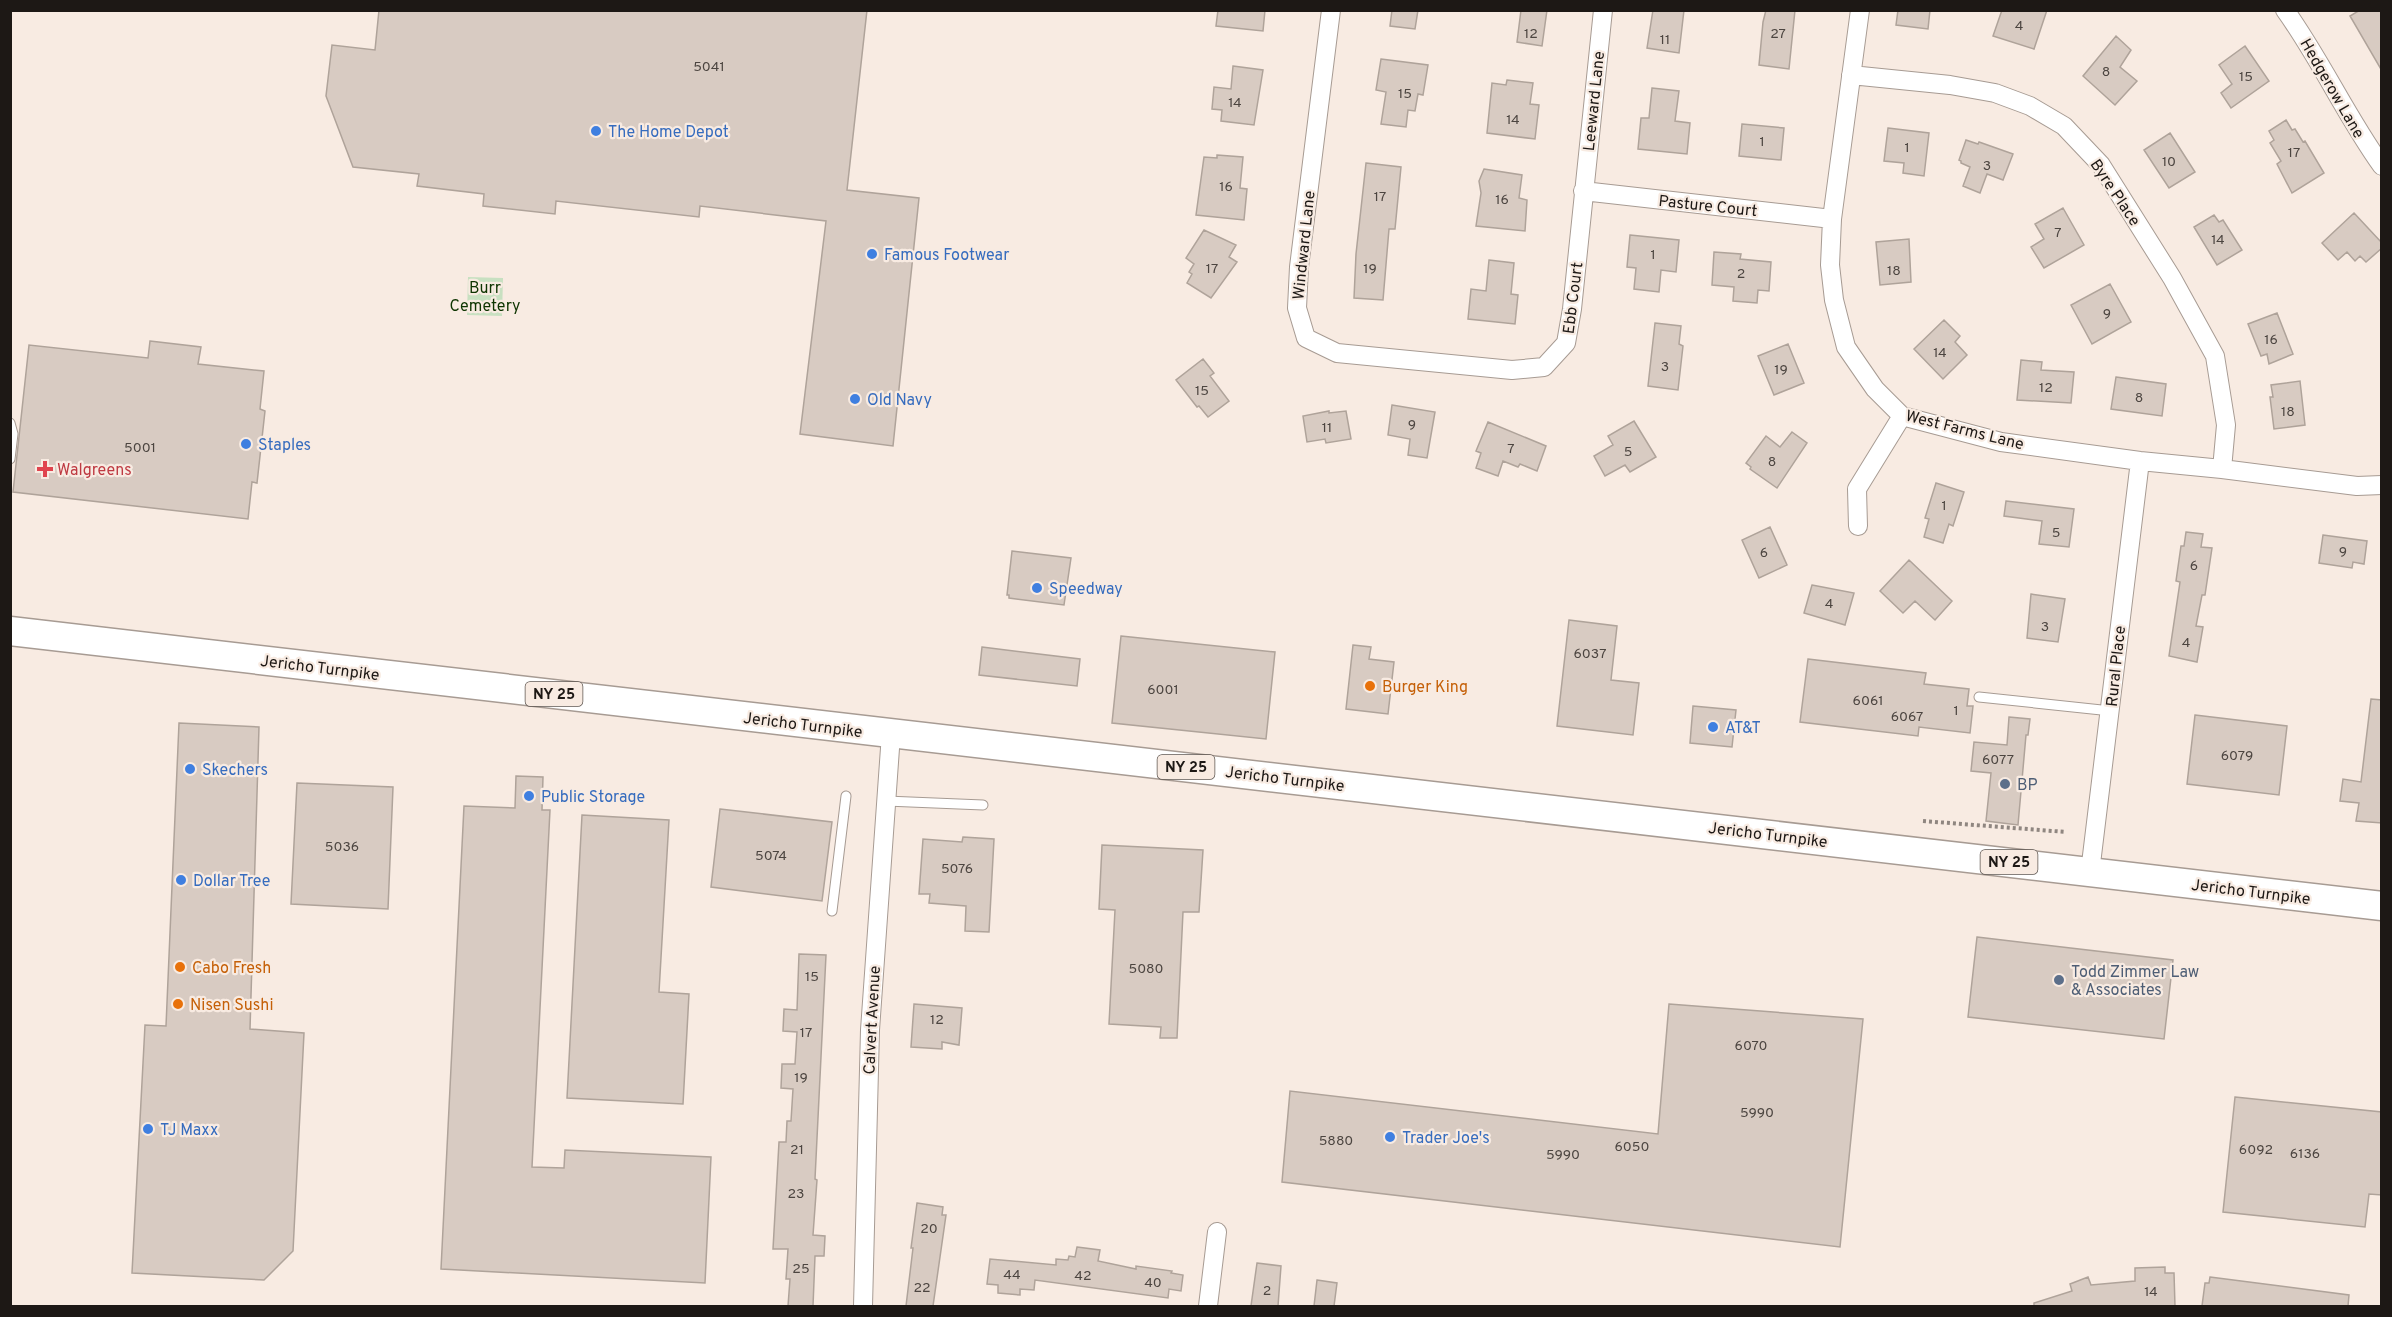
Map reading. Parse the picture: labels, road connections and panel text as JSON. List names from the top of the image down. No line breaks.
{"streets":{"main road":["Jericho Turnpike","NY 25"],"street":["Hedgerow Lane","Leeward Lane","Byre Place","Pasture Court","Windward Lane","Ebb Court","West Farms Lane","Rural Place","Calvert Avenue"]},"crossings":[["Leeward Lane","Pasture Court"],["Leeward Lane","Ebb Court"],["Byre Place","West Farms Lane"],["Pasture Court","Ebb Court"],["Pasture Court","West Farms Lane"],["Windward Lane","Ebb Court"],["West Farms Lane","Rural Place"],["Rural Place","Jericho Turnpike"],["Jericho Turnpike","Calvert Avenue"]],"parks":["Burr Cemetery"],"places":{"other":["The Home Depot","Famous Footwear","Old Navy","Staples","Speedway","Burger King","AT&T","Skechers","BP","Public Storage","Dollar Tree","Cabo Fresh","Todd Zimmer Law & Associates","Nisen Sushi","TJ Maxx","Trader Joe's"],"health":["Walgreens"]},"house_numbers":["4","12","27","11","5041","8","15","15","14","14","1","1","17","10","3","16","17","16","7","14","1","17","19","18","2","9","16","14","3","19","12","15","8","18","9","11","5001","7","5","8","1","5","9","6","6","4","3","4","6037","6001","6061","1","6067","6079","6077","5036","5074","5076","5080","15","12","17","6070","19","5990","5880","6050","21","6092","6136","5990","23","20","25","44","42","40","22","2","14"]}
